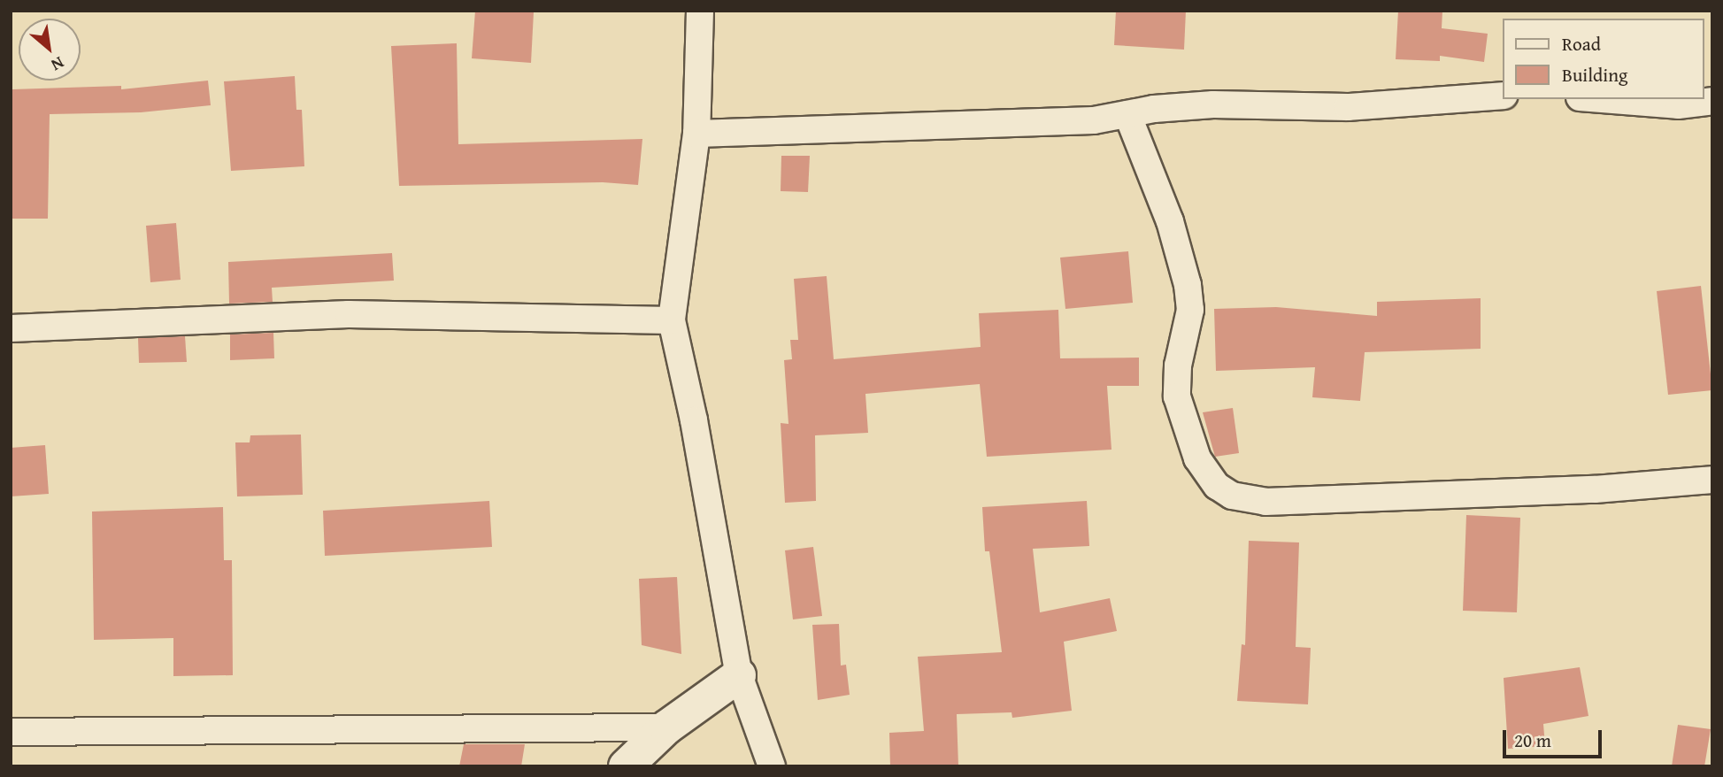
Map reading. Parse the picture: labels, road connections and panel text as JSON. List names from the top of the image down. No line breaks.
{"legend":["Road","Building"],"scale_bar":"20 m","north":"bottom right"}
